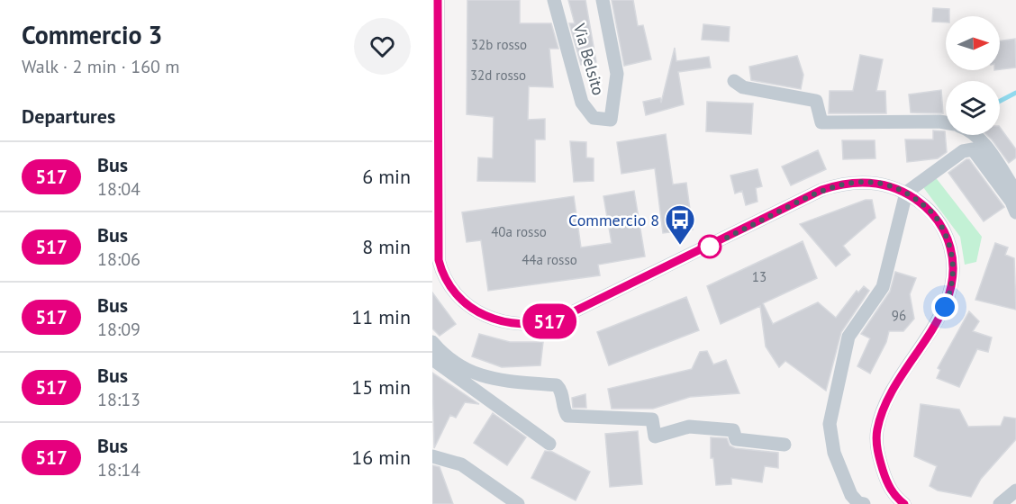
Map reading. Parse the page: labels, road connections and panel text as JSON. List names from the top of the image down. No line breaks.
{"streets":{"street":["Via Belsito"]},"places":{"bus stop":["Commercio 8"]},"lines":["bus line 517"],"house_numbers":["32b rosso","32d rosso","40a rosso","44a rosso","13","96"],"north":"right","page":{"heading":[["Commercio 3","Walk · 2 min · 160 m"],"Departures"],"on_map":"517","list":[{"mark":"517","name":"Bus","note":"18:04","value":"6 min"},{"mark":"517","name":"Bus","note":"18:06","value":"8 min"},{"mark":"517","name":"Bus","note":"18:09","value":"11 min"},{"mark":"517","name":"Bus","note":"18:13","value":"15 min"},{"mark":"517","name":"Bus","note":"18:14","value":"16 min"}]}}
